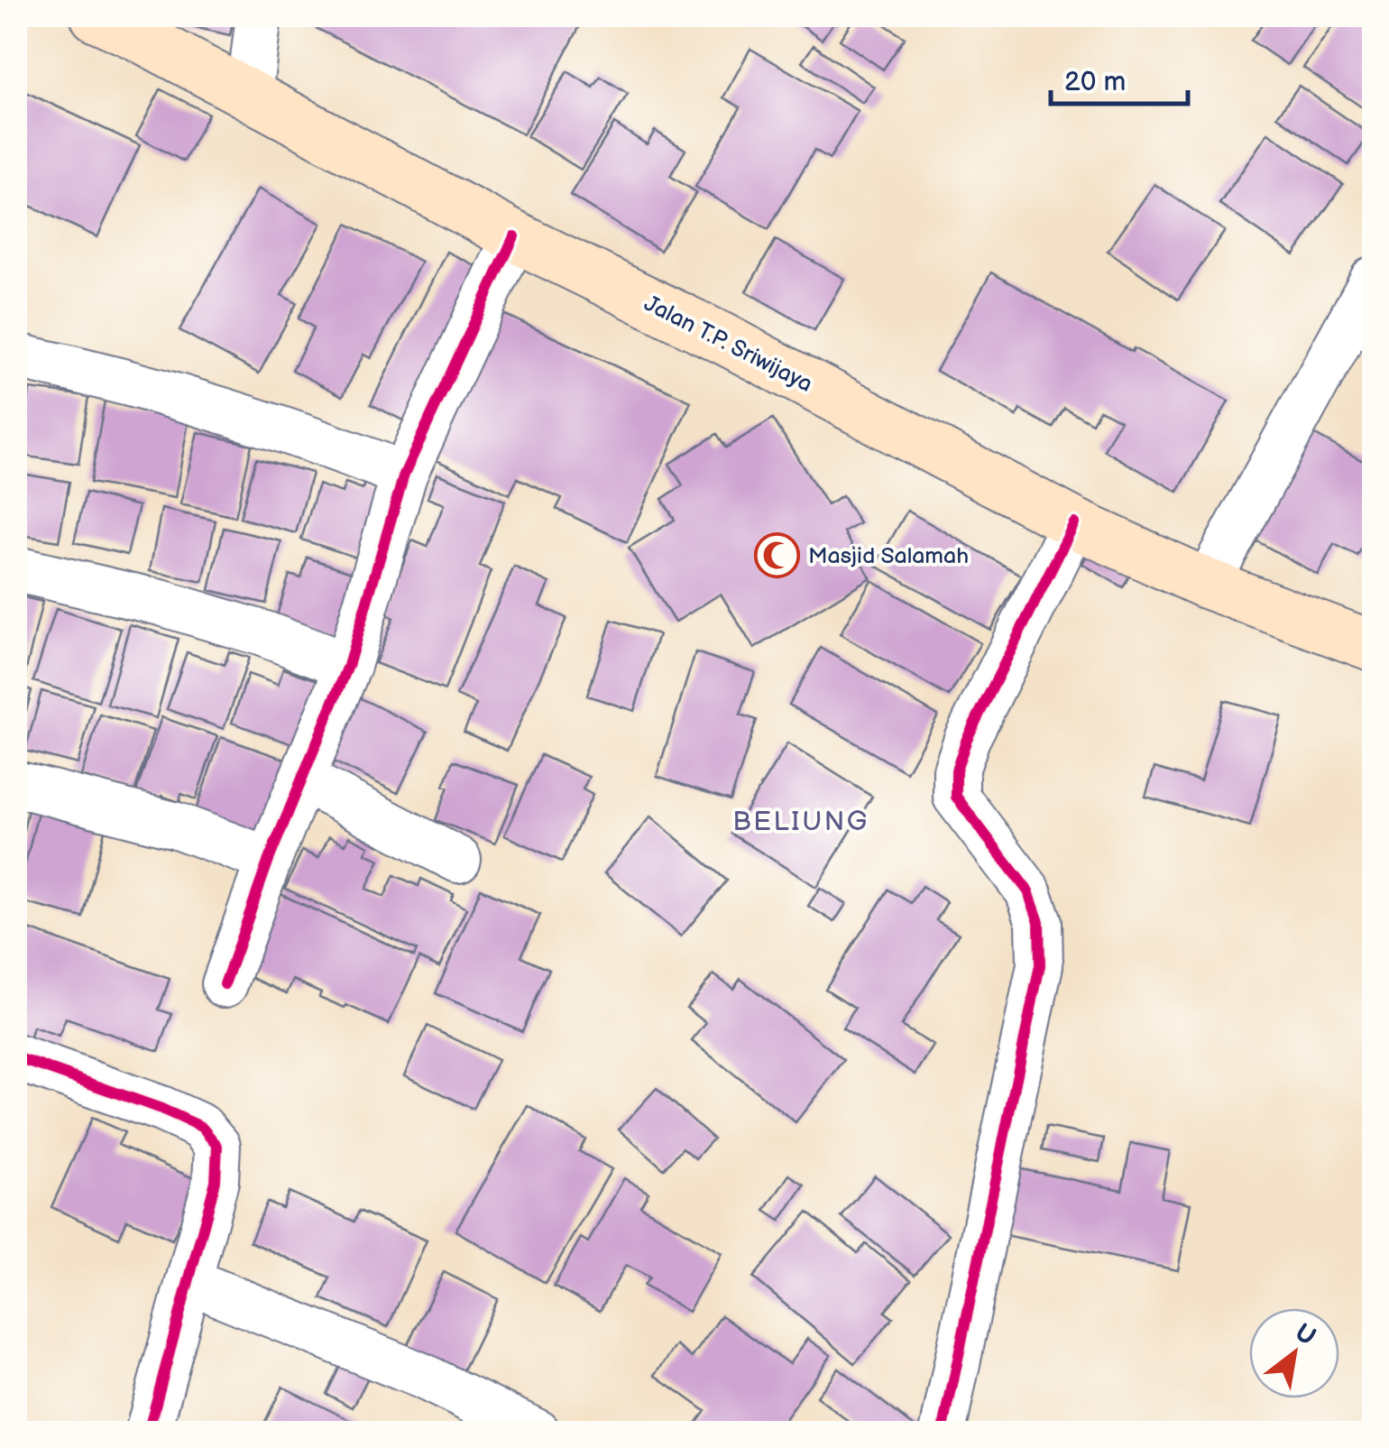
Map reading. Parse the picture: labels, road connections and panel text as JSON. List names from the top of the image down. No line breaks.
{"streets":{"main road":["Jalan T.P. Sriwijaya"]},"districts":["BELIUNG"],"places":{"mosque":["Masjid Salamah"]},"scale_bar":"20 m","north":"top right"}
